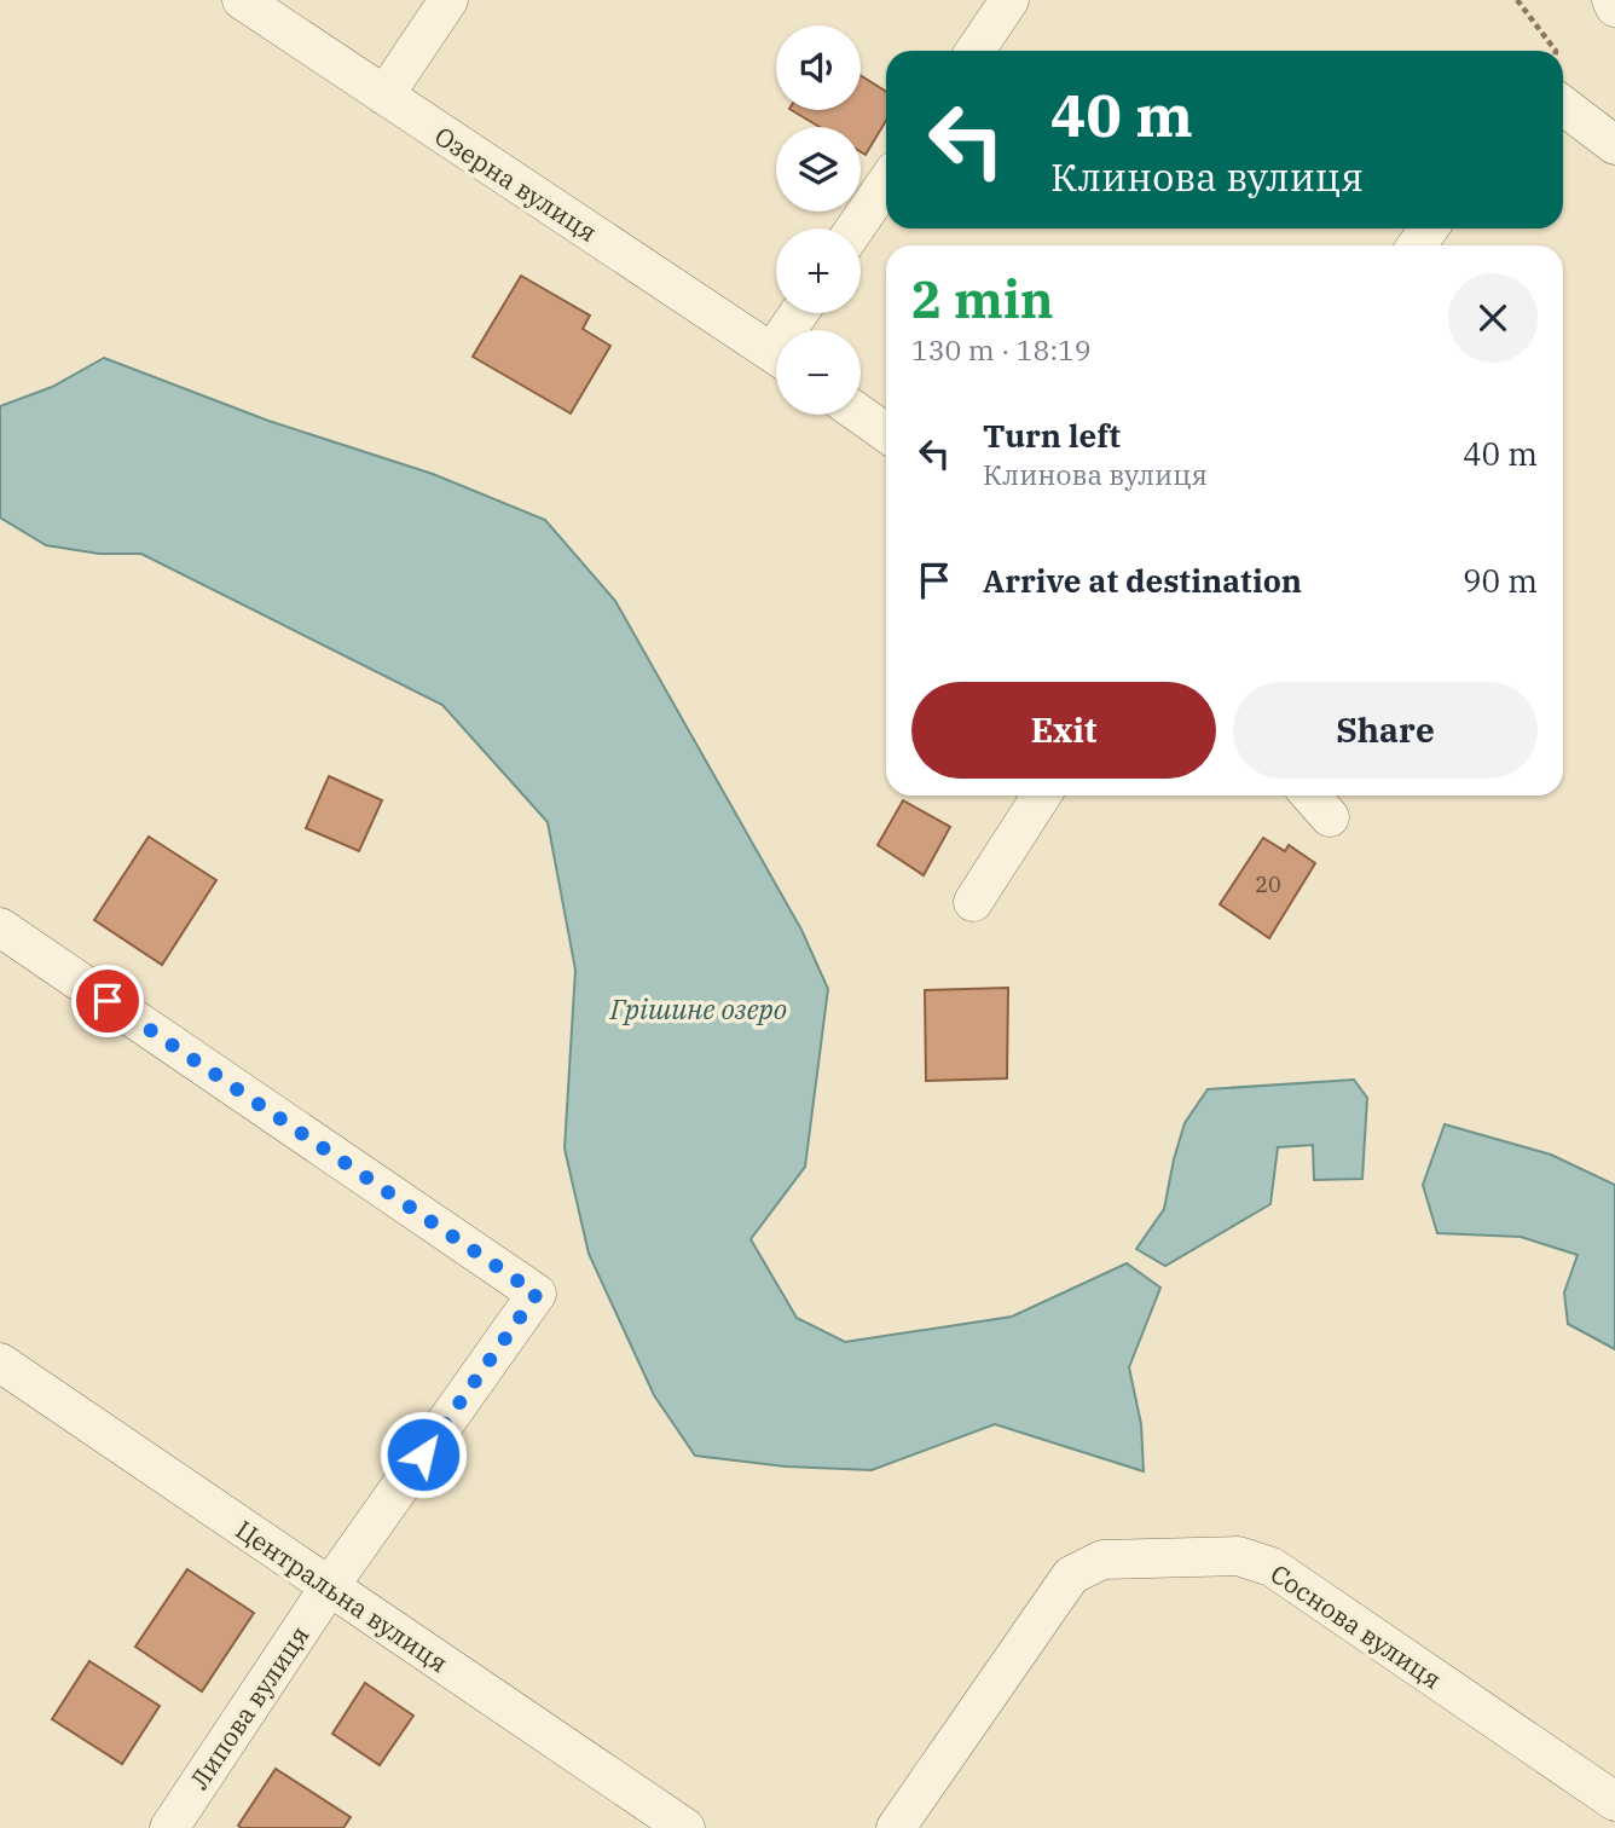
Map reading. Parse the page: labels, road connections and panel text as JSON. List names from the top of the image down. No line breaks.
{"streets":{"street":["Озерна вулиця","Центральна вулиця","Соснова вулиця","Липова вулиця"]},"crossings":[["Центральна вулиця","Липова вулиця"]],"water":["Грішине озеро"],"house_numbers":["20"],"page":{"map_buttons":["+","−"],"turn":["40 m","Клинова вулиця"],"heading":["2 min","130 m · 18:19"],"list":[{"name":"Turn left","note":"Клинова вулиця","value":"40 m"},{"name":"Arrive at destination","value":"90 m"}],"buttons":["Exit","Share"]}}
